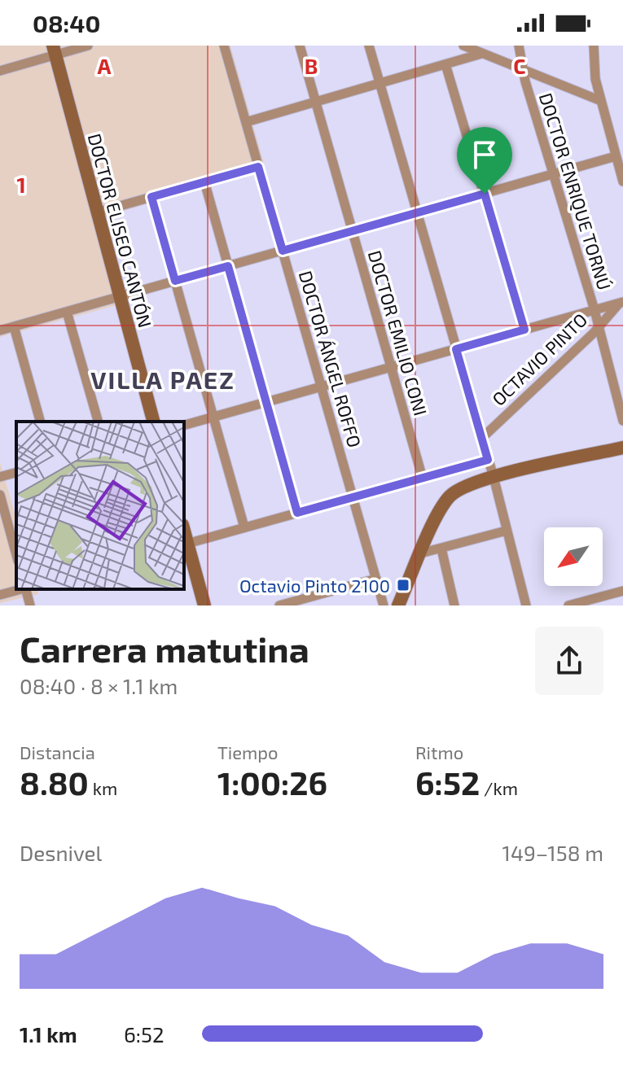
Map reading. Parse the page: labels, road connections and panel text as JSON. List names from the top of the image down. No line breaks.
{"streets":{"street":["DOCTOR ENRIQUE TORNÚ","DOCTOR ELISEO CANTÓN","DOCTOR EMILIO CONI","DOCTOR ÁNGEL ROFFO","OCTAVIO PINTO"]},"crossings":[["DOCTOR ENRIQUE TORNÚ","OCTAVIO PINTO"]],"districts":["VILLA PAEZ"],"places":{"transit":["Octavio Pinto 2100"]},"north":"bottom left","page":{"status":"08:40","heading":["Carrera matutina","08:40 · 8 × 1.1 km"],"stats":[["Distancia","8.80 km"],["Tiempo","1:00:26"],["Ritmo","6:52 /km"]],"chart":["Desnivel","149–158 m"],"list":[{"name":"1.1 km","note":"6:52"}]},"grid":{"columns":["A","B","C"],"rows":["1"]}}
